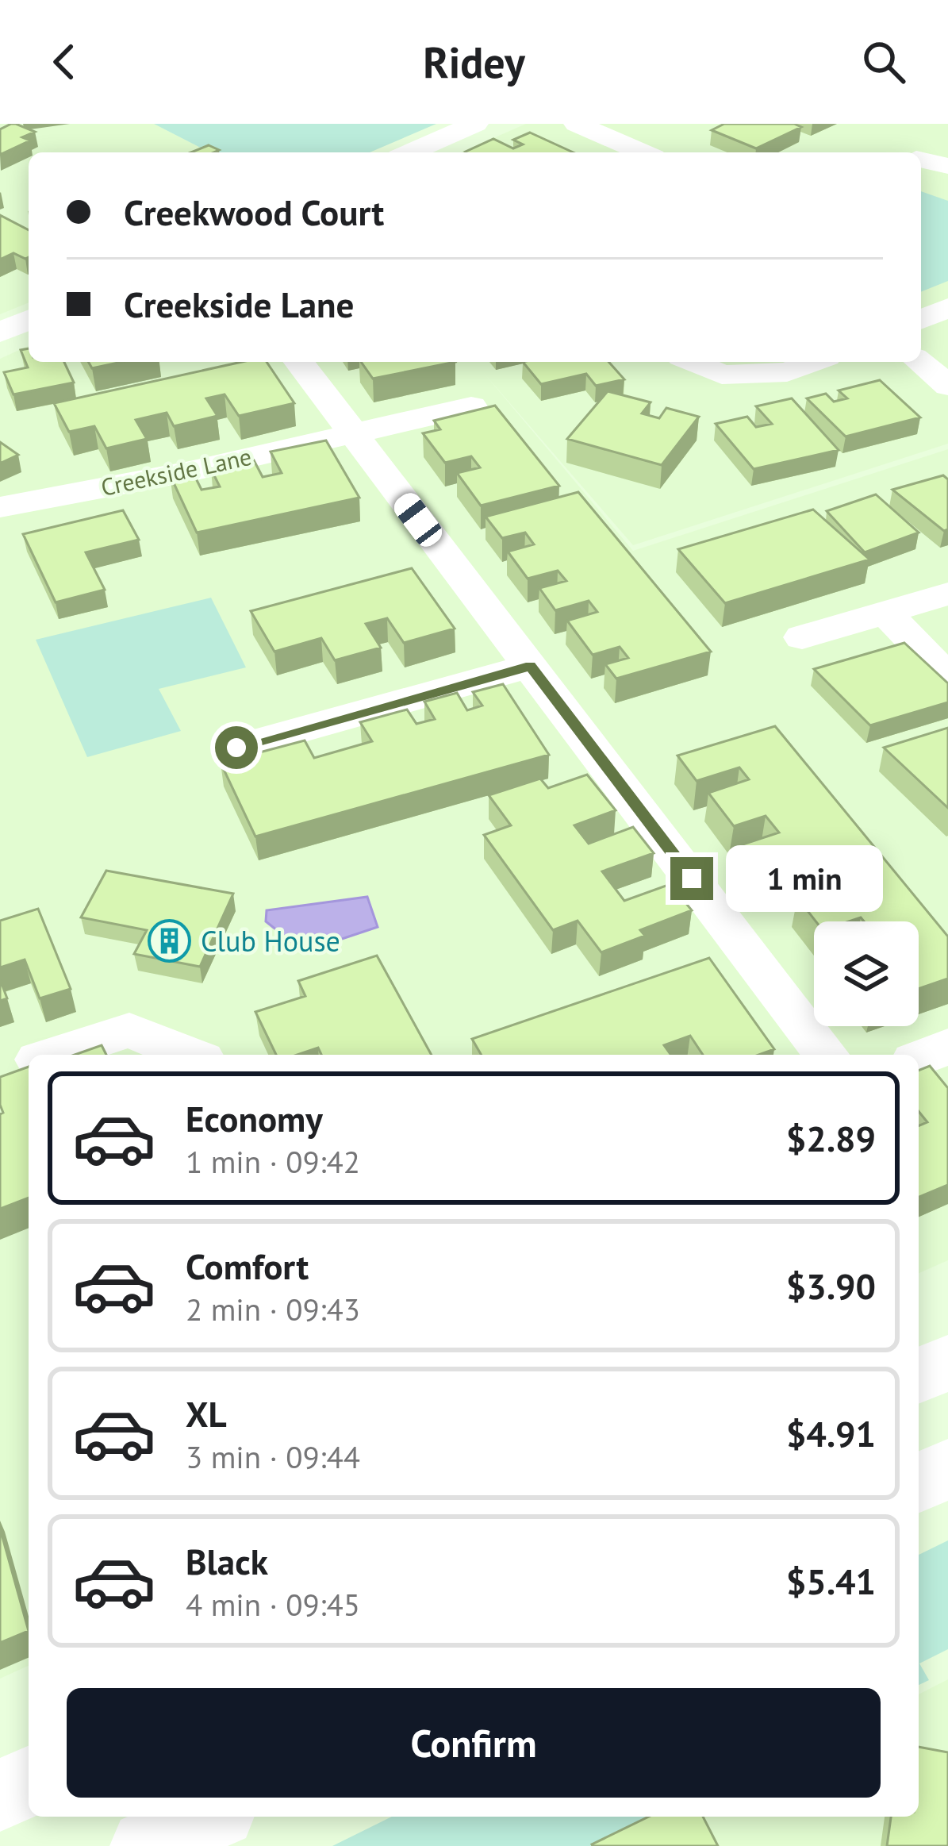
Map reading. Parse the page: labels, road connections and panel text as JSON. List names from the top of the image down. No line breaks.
{"streets":{"street":["Creekside Lane"]},"places":{"building":["Club House"]},"page":{"header":"Ridey","banner":["Creekwood Court","Creekside Lane"],"bubble":"1 min","list":[{"name":"Economy","note":"1 min · 09:42","value":"$2.89"},{"name":"Comfort","note":"2 min · 09:43","value":"$3.90"},{"name":"XL","note":"3 min · 09:44","value":"$4.91"},{"name":"Black","note":"4 min · 09:45","value":"$5.41"}],"buttons":"Confirm"}}
